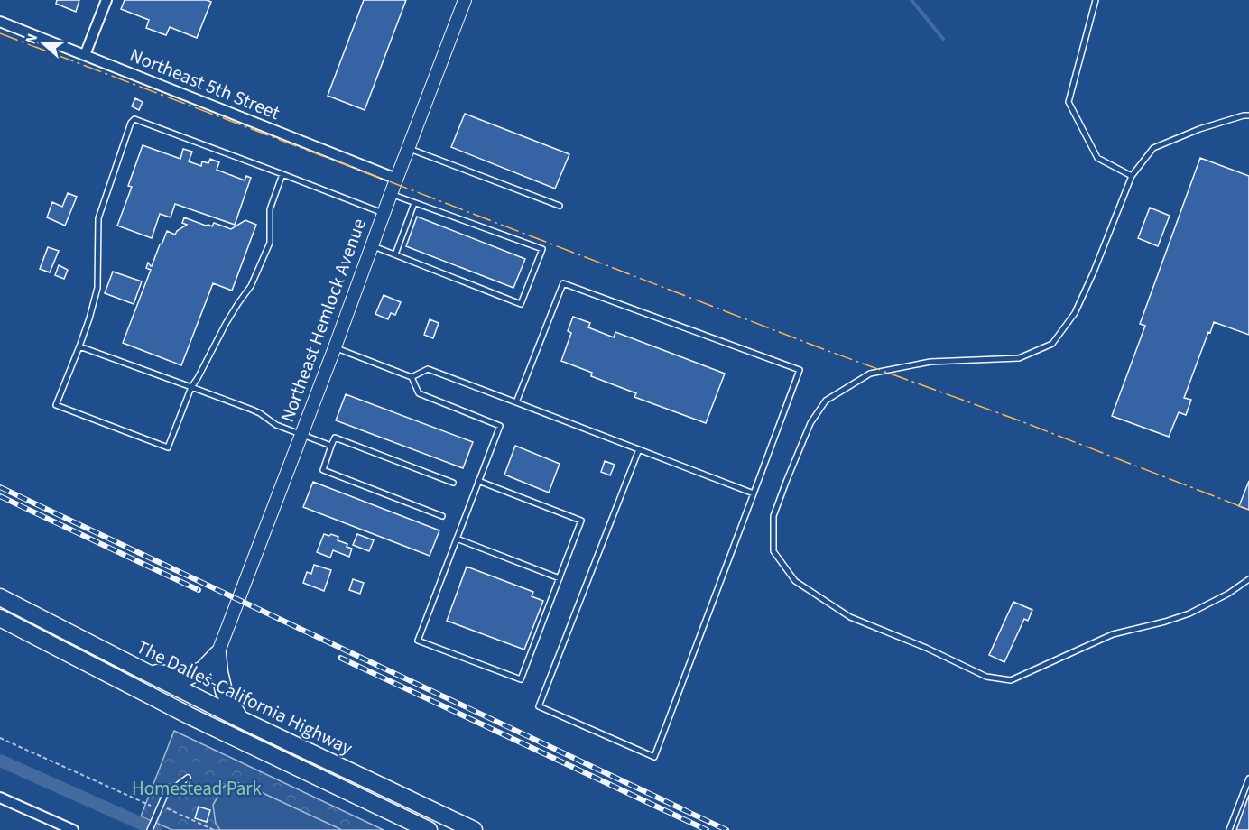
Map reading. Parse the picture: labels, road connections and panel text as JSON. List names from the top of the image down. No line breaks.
{"streets":{"highway":["The Dalles-California Highway"],"street":["Northeast 5th Street","Northeast Hemlock Avenue"]},"crossings":[["Northeast 5th Street","Northeast Hemlock Avenue"]],"parks":["Homestead Park"],"north":"left"}
